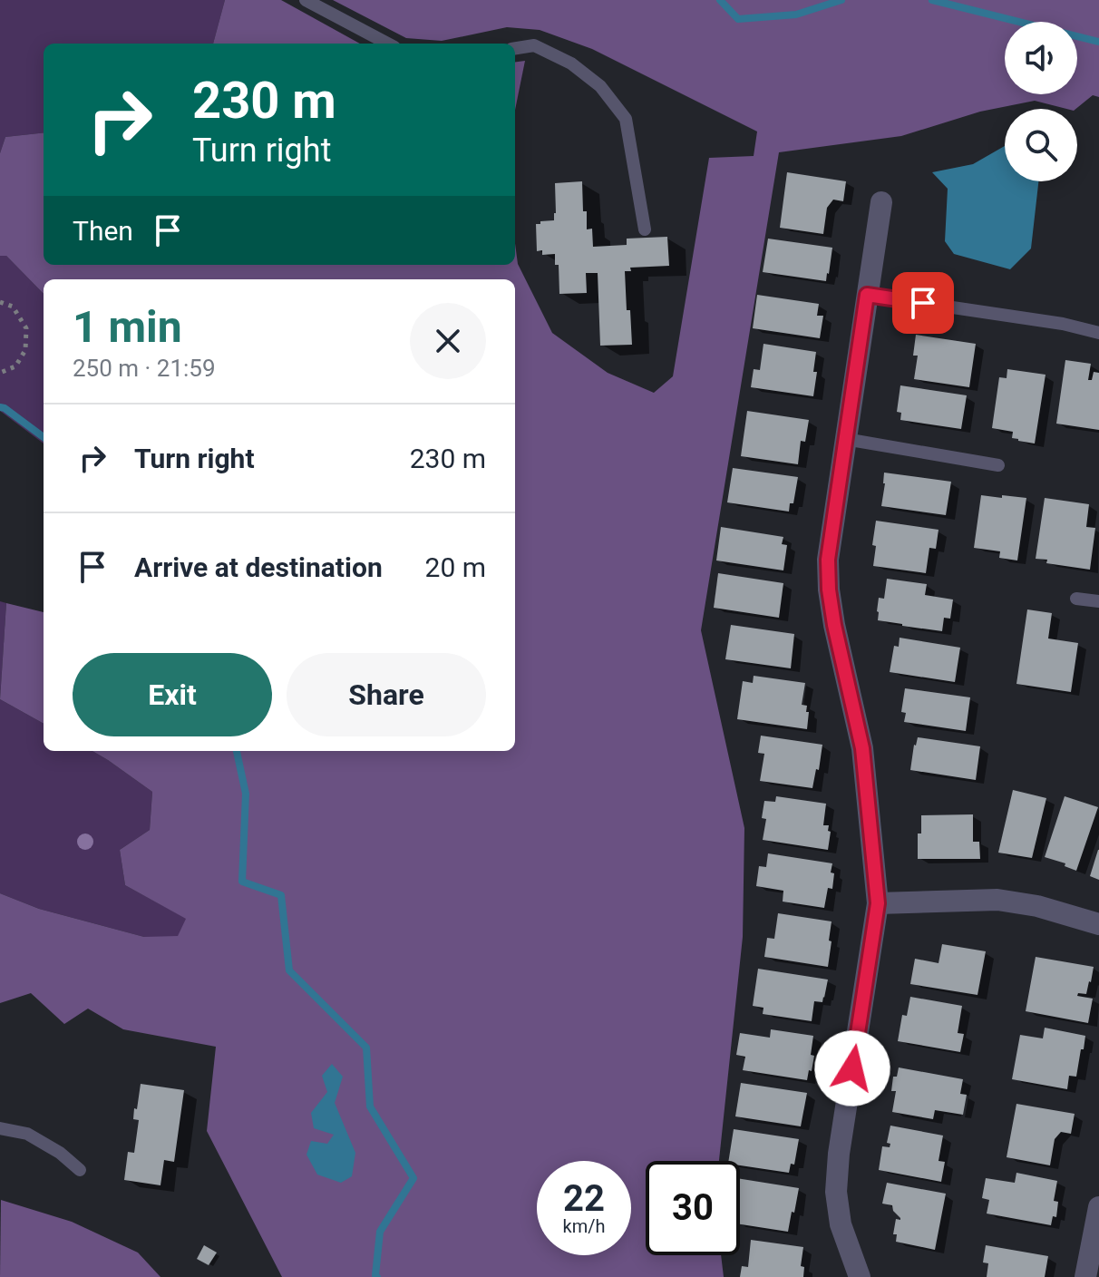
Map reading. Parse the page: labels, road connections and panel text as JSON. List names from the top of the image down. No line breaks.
{"page":{"turn":["230 m","Turn right"],"then":"Then","heading":["1 min","250 m · 21:59"],"list":[{"name":"Turn right","value":"230 m"},{"name":"Arrive at destination","value":"20 m"}],"buttons":["Exit","Share"],"speed":"22 km/h","limit":"30"}}
